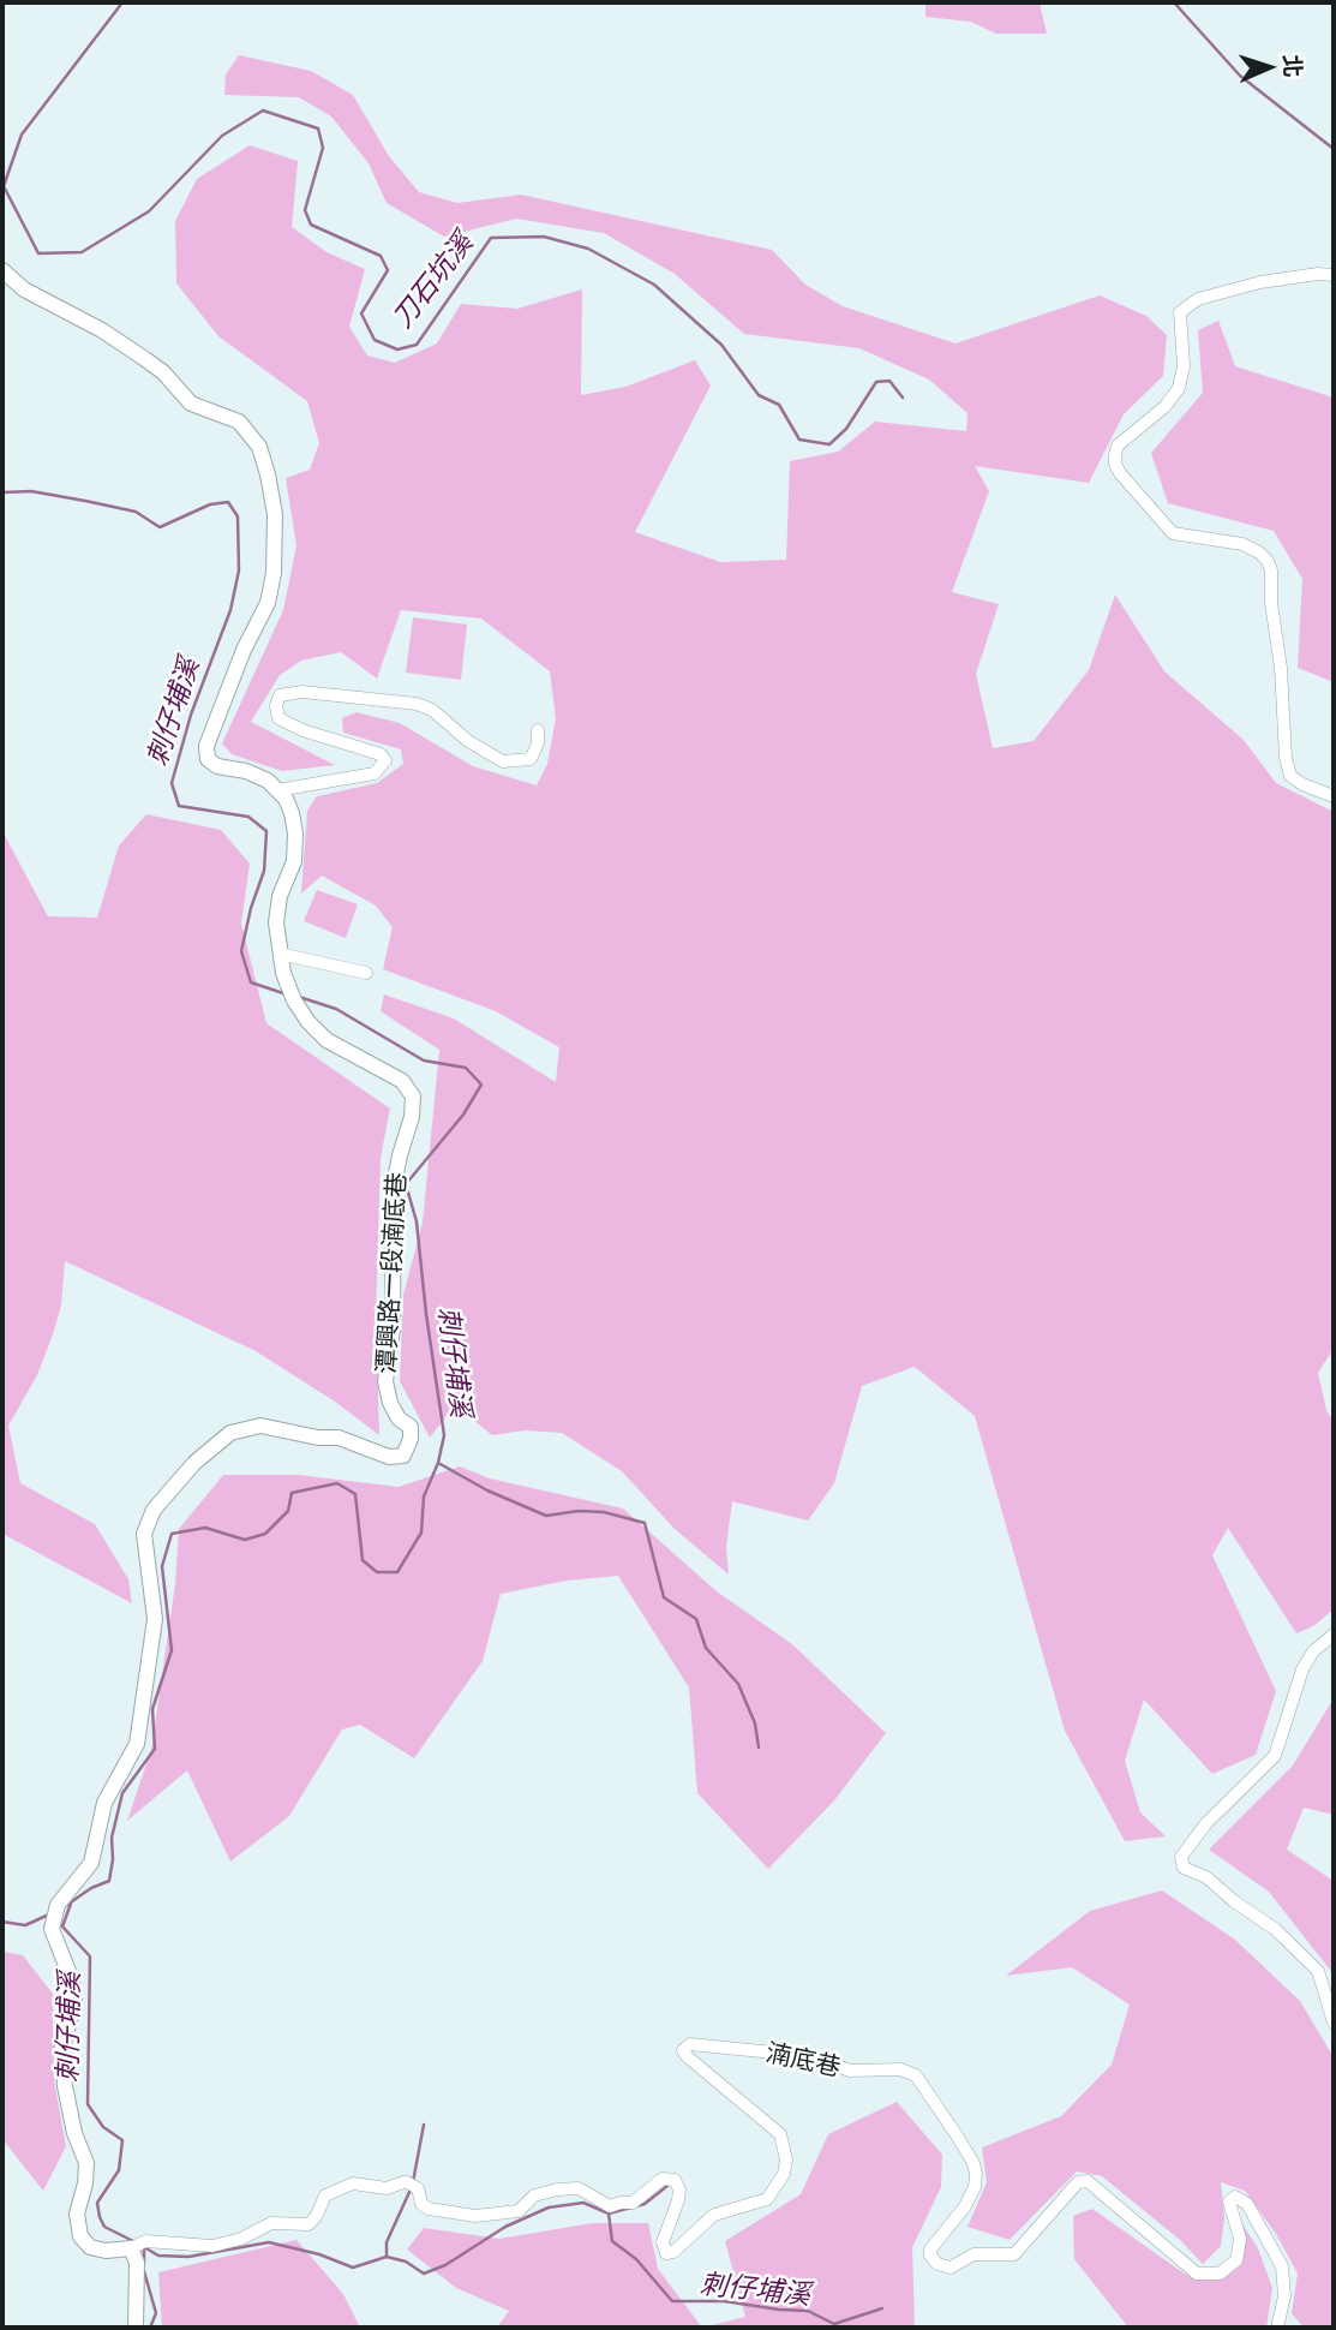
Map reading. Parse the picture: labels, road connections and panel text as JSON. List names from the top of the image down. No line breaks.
{"streets":{"street":["潭興路一段湳底巷","湳底巷"]},"crossings":[["潭興路一段湳底巷","湳底巷"]],"water":["刀石坑溪","刺仔埔溪"],"north":"right"}
